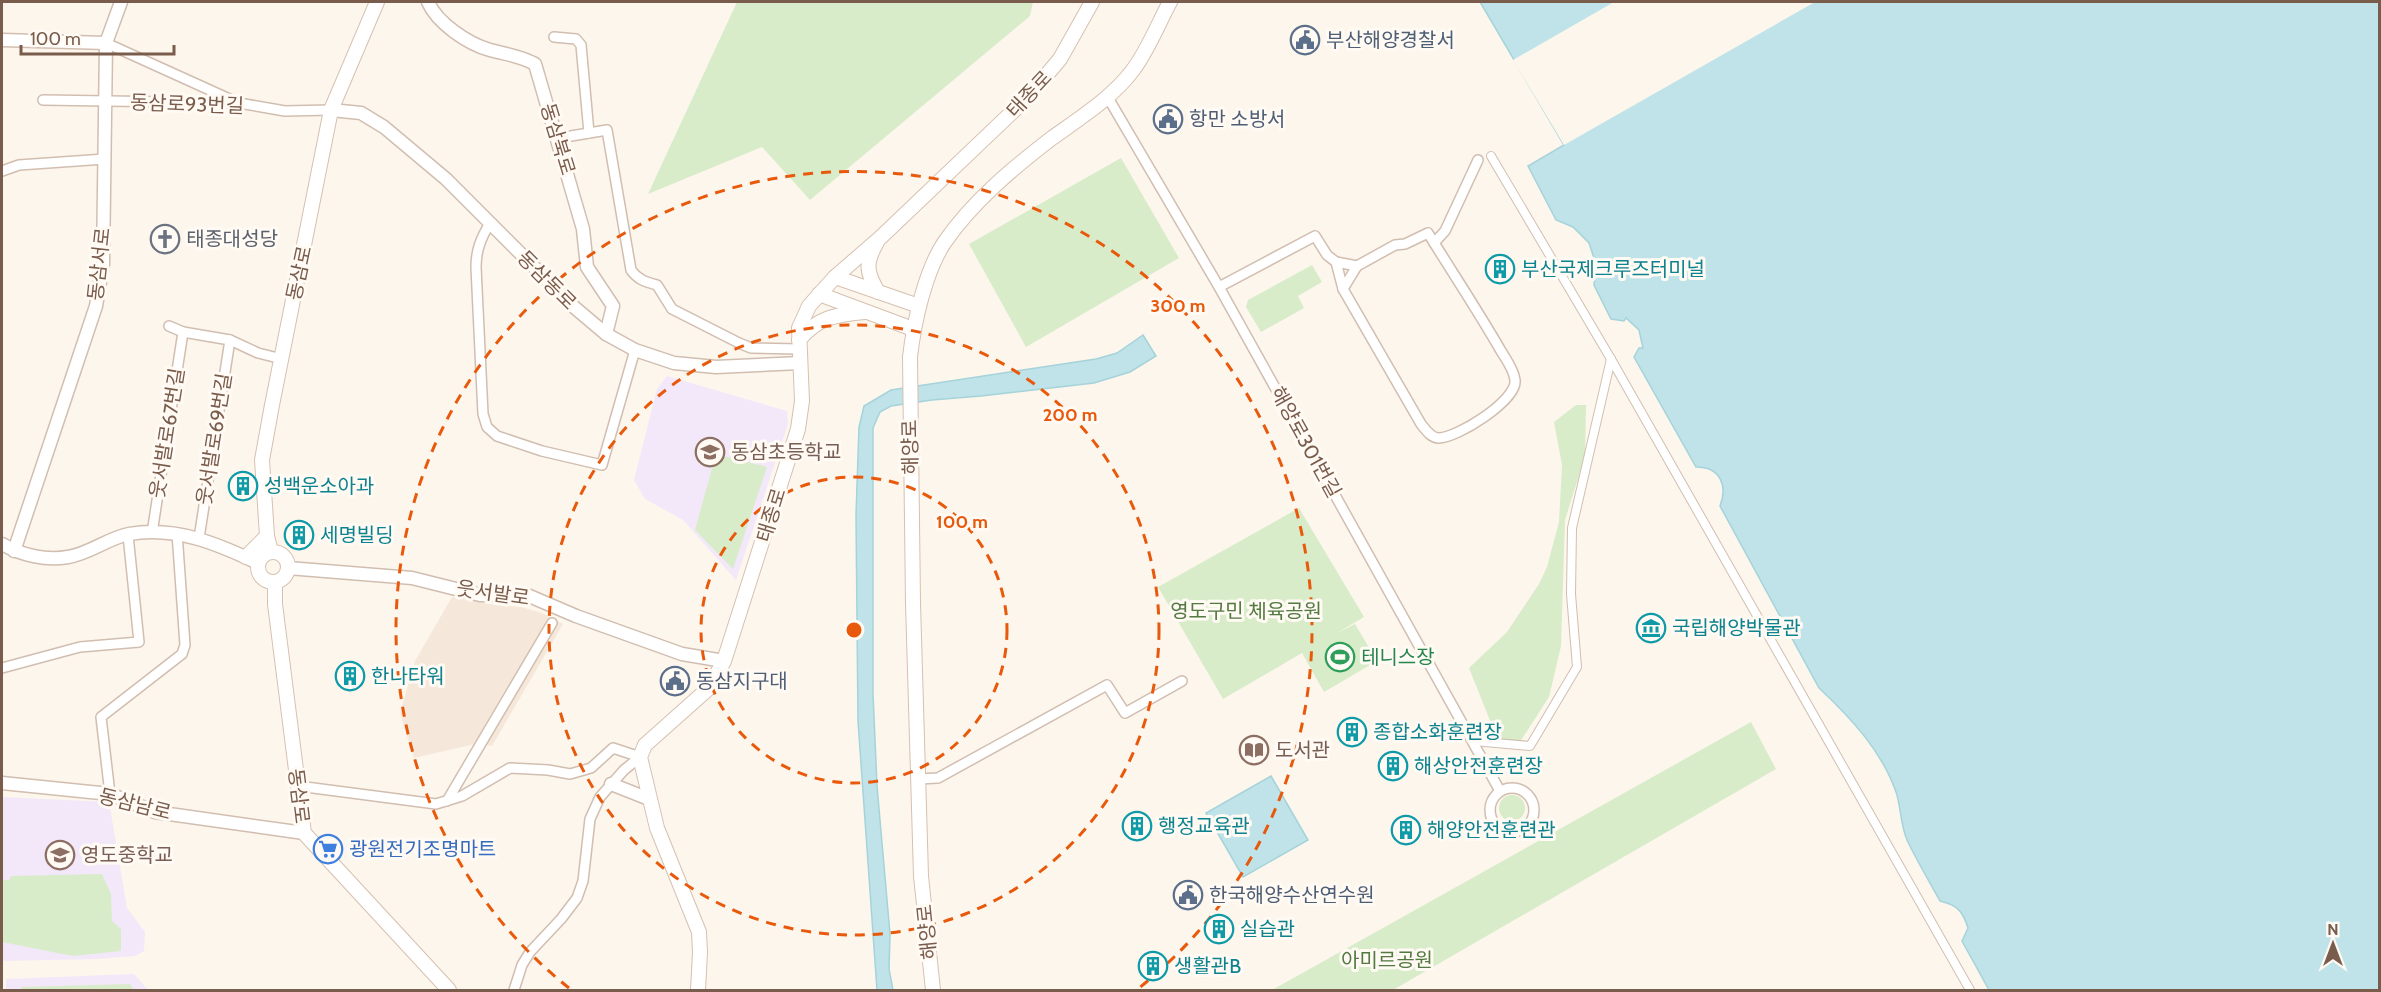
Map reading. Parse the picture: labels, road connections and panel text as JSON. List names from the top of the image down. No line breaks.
{"streets":{"main road":["태종로","동삼로","해양로"],"street":["동삼로93번길","동삼북로","동삼서로","동삼동로","웃서발로67번길","웃서발로69번길","해양로301번길","웃서발로","동삼남로"]},"crossings":[["태종로","동삼동로"],["태종로","웃서발로"],["동삼로93번길","동삼서로"],["동삼로93번길","동삼로"],["동삼로93번길","동삼동로"],["동삼북로","동삼동로"],["동삼로","동삼동로"],["동삼로","웃서발로"],["동삼로","동삼남로"],["해양로301번길","해양로"]],"parks":["영도구민 체육공원","아미르공원"],"places":{"public building":["부산해양경찰서","항만 소방서","동삼지구대","한국해양수산연수원"],"church":["태종대성당"],"building":["부산국제크루즈터미널","성백운소아과","세명빌딩","한나타워","종합소화훈련장","해상안전훈련장","행정교육관","해양안전훈련관","실습관","생활관B"],"school or university":["동삼초등학교","영도중학교"],"museum":["국립해양박물관"],"sports":["테니스장"],"library":["도서관"],"supermarket":["광원전기조명마트"]},"scale_bar":"100 m","north":"top","rings":["300 m","200 m","100 m"]}
